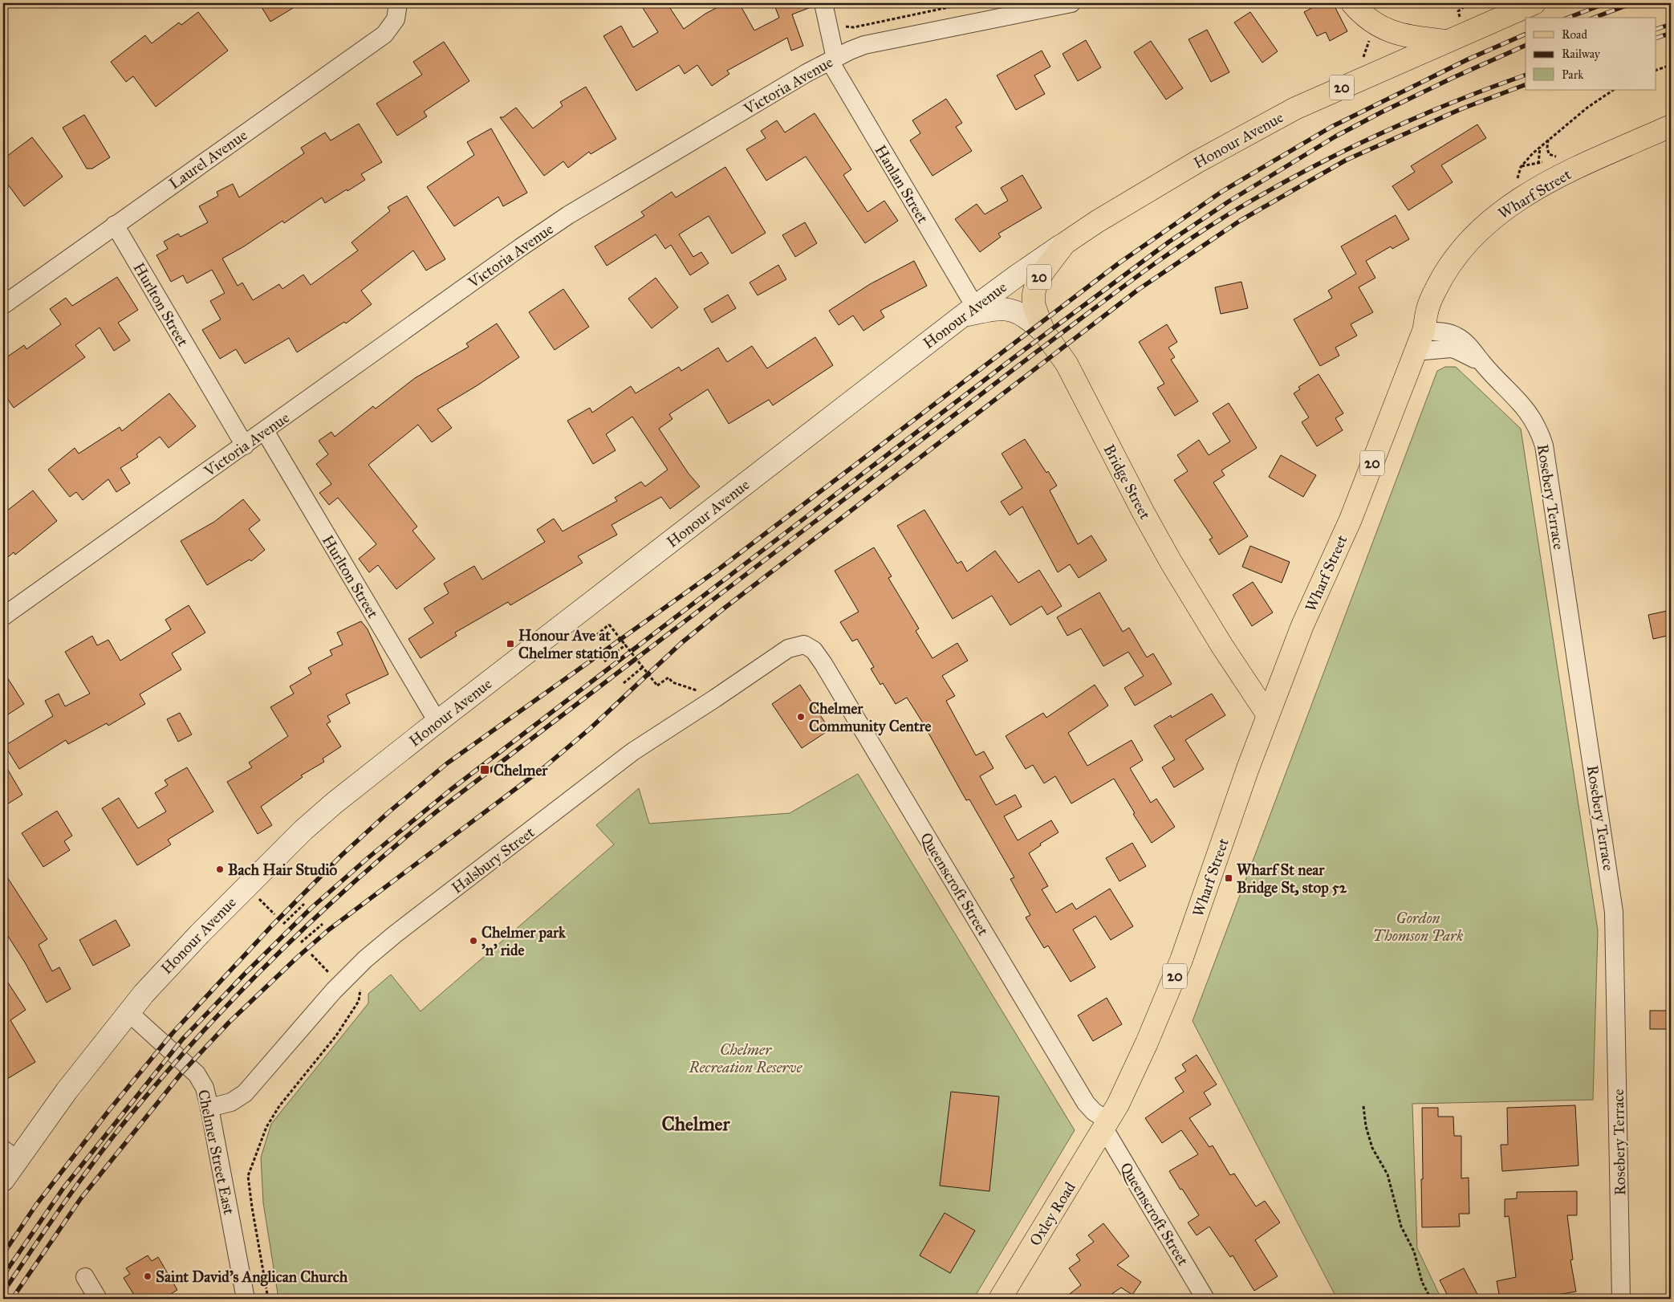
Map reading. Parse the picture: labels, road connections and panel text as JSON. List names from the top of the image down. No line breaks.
{"streets":{"main road":["20","Honour Avenue","Wharf Street","Bridge Street","Oxley Road"],"street":["Victoria Avenue","Laurel Avenue","Hanlan Street","Hurlton Street","Rosebery Terrace","Halsbury Street","Queenscroft Street","Chelmer Street East"]},"crossings":[["Victoria Avenue","Hanlan Street"],["Victoria Avenue","Hurlton Street"],["Honour Avenue","Hanlan Street"],["Honour Avenue","Hurlton Street"],["Honour Avenue","Bridge Street"],["Honour Avenue","Chelmer Street East"],["Laurel Avenue","Hurlton Street"],["Wharf Street","Bridge Street"],["Wharf Street","Rosebery Terrace"],["Wharf Street","Queenscroft Street"],["Wharf Street","Oxley Road"],["Halsbury Street","Queenscroft Street"],["Halsbury Street","Chelmer Street East"],["Queenscroft Street","Oxley Road"]],"districts":["Chelmer"],"parks":["Gordon Thomson Park","Chelmer Recreation Reserve"],"places":{"transit":["Honour Ave at Chelmer station","Chelmer","Wharf St near Bridge St, stop 52"],"other":["Chelmer Community Centre","Bach Hair Studio","Chelmer park 'n' ride","Saint David's Anglican Church"]},"legend":["Road","Railway","Park"]}
